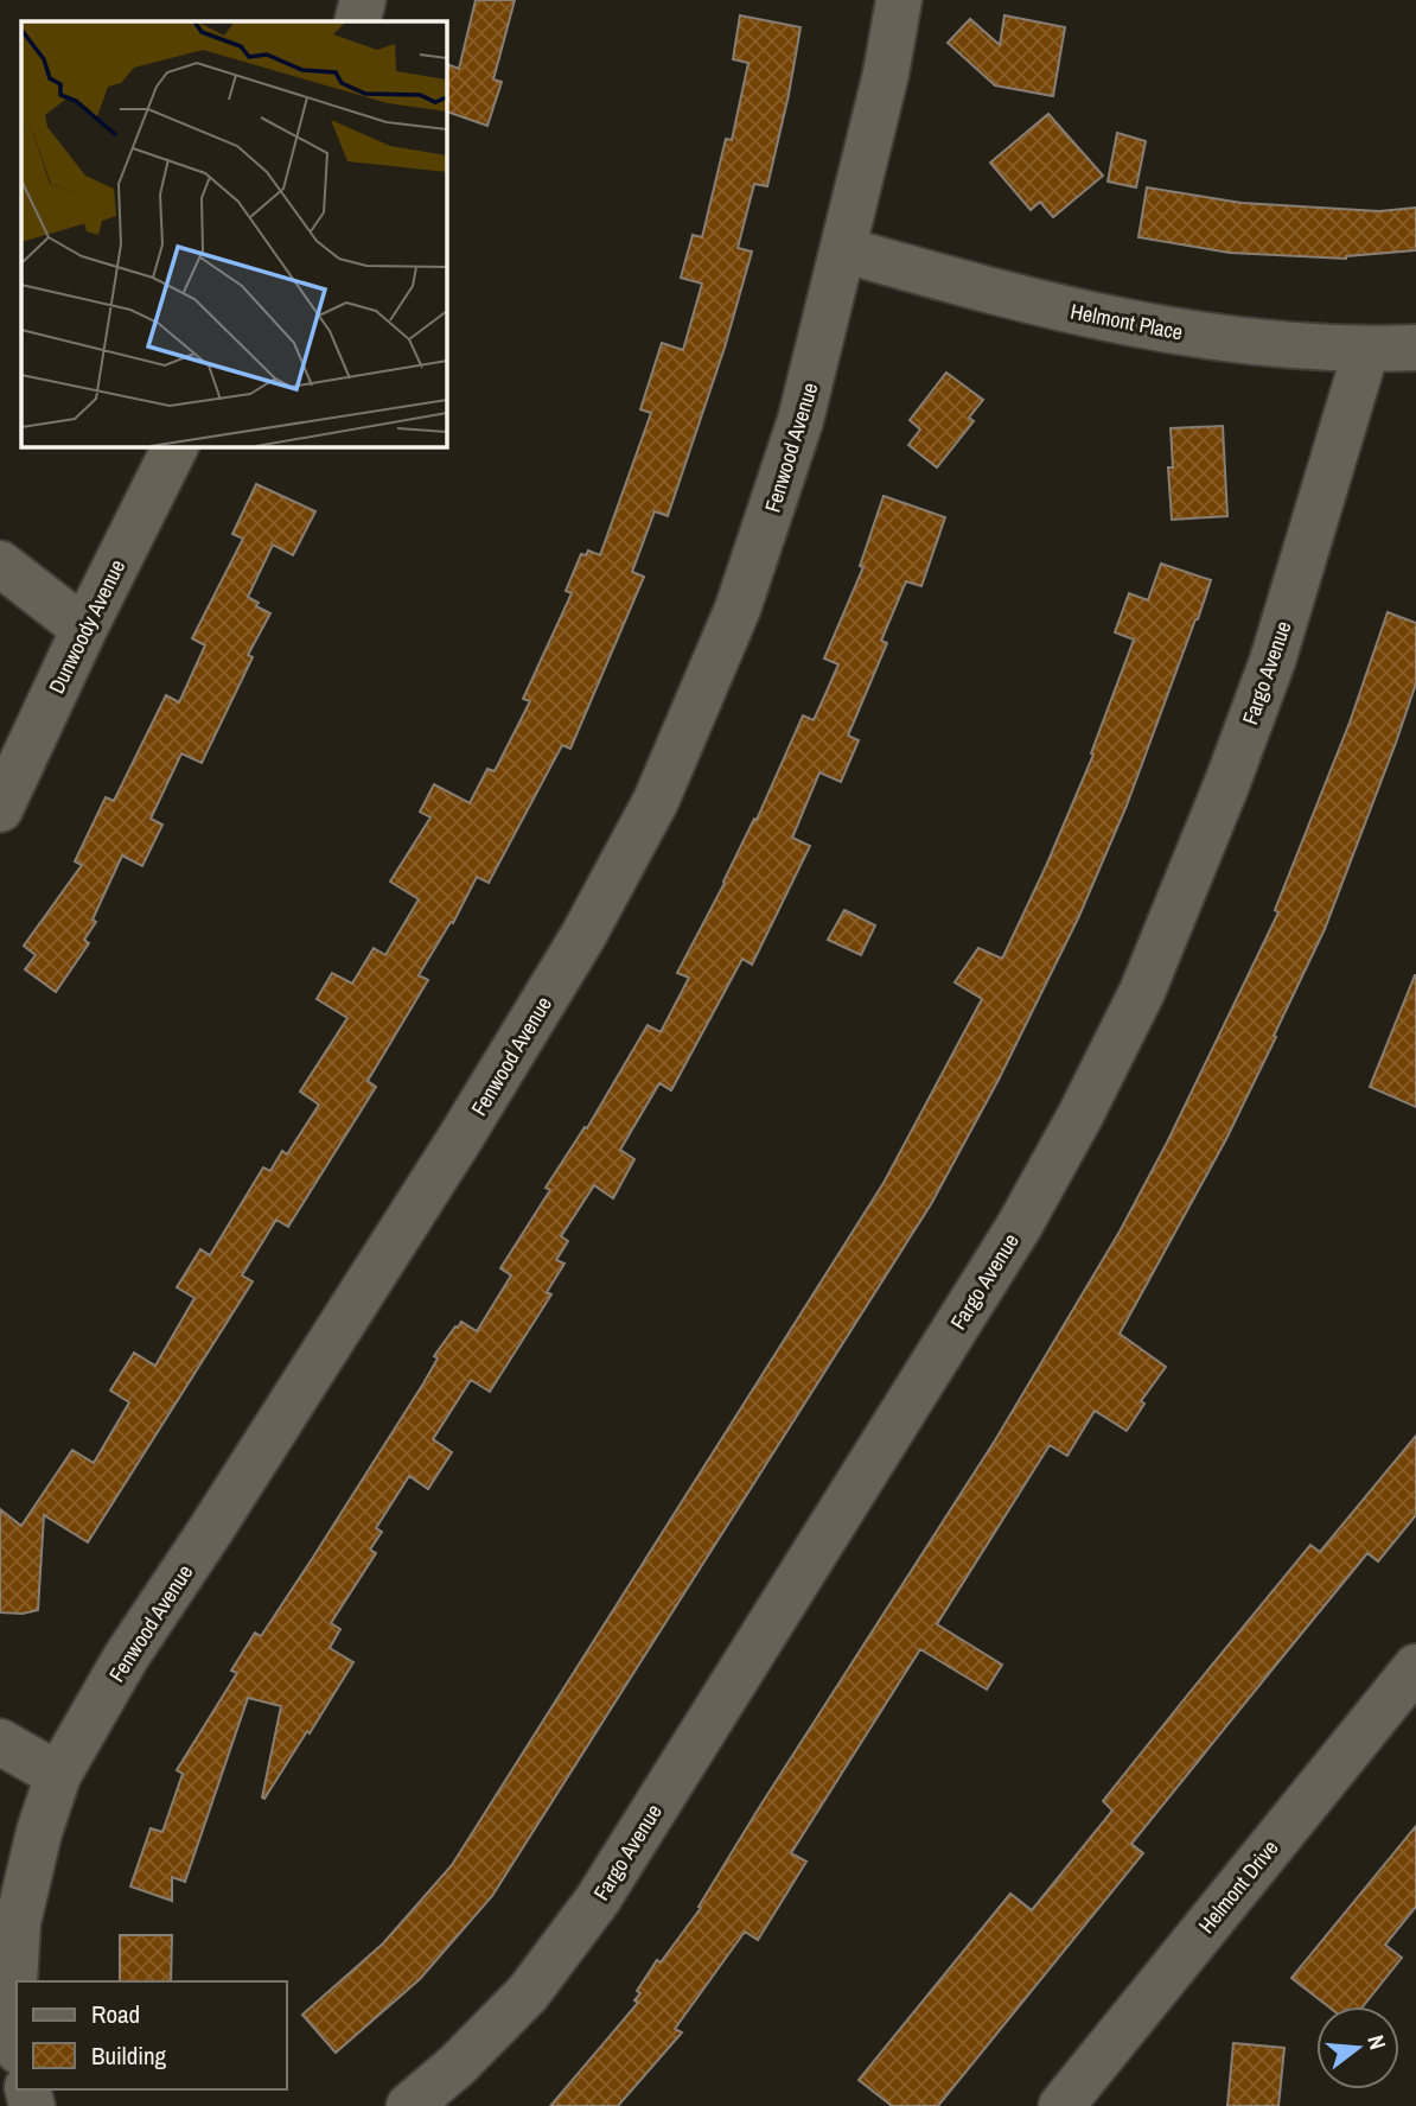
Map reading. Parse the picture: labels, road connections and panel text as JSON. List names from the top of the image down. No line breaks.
{"streets":{"street":["Helmont Place","Fenwood Avenue","Dunwoody Avenue","Fargo Avenue","Helmont Drive"]},"crossings":[["Helmont Place","Fenwood Avenue"],["Helmont Place","Fargo Avenue"]],"legend":["Road","Building"],"north":"right"}
